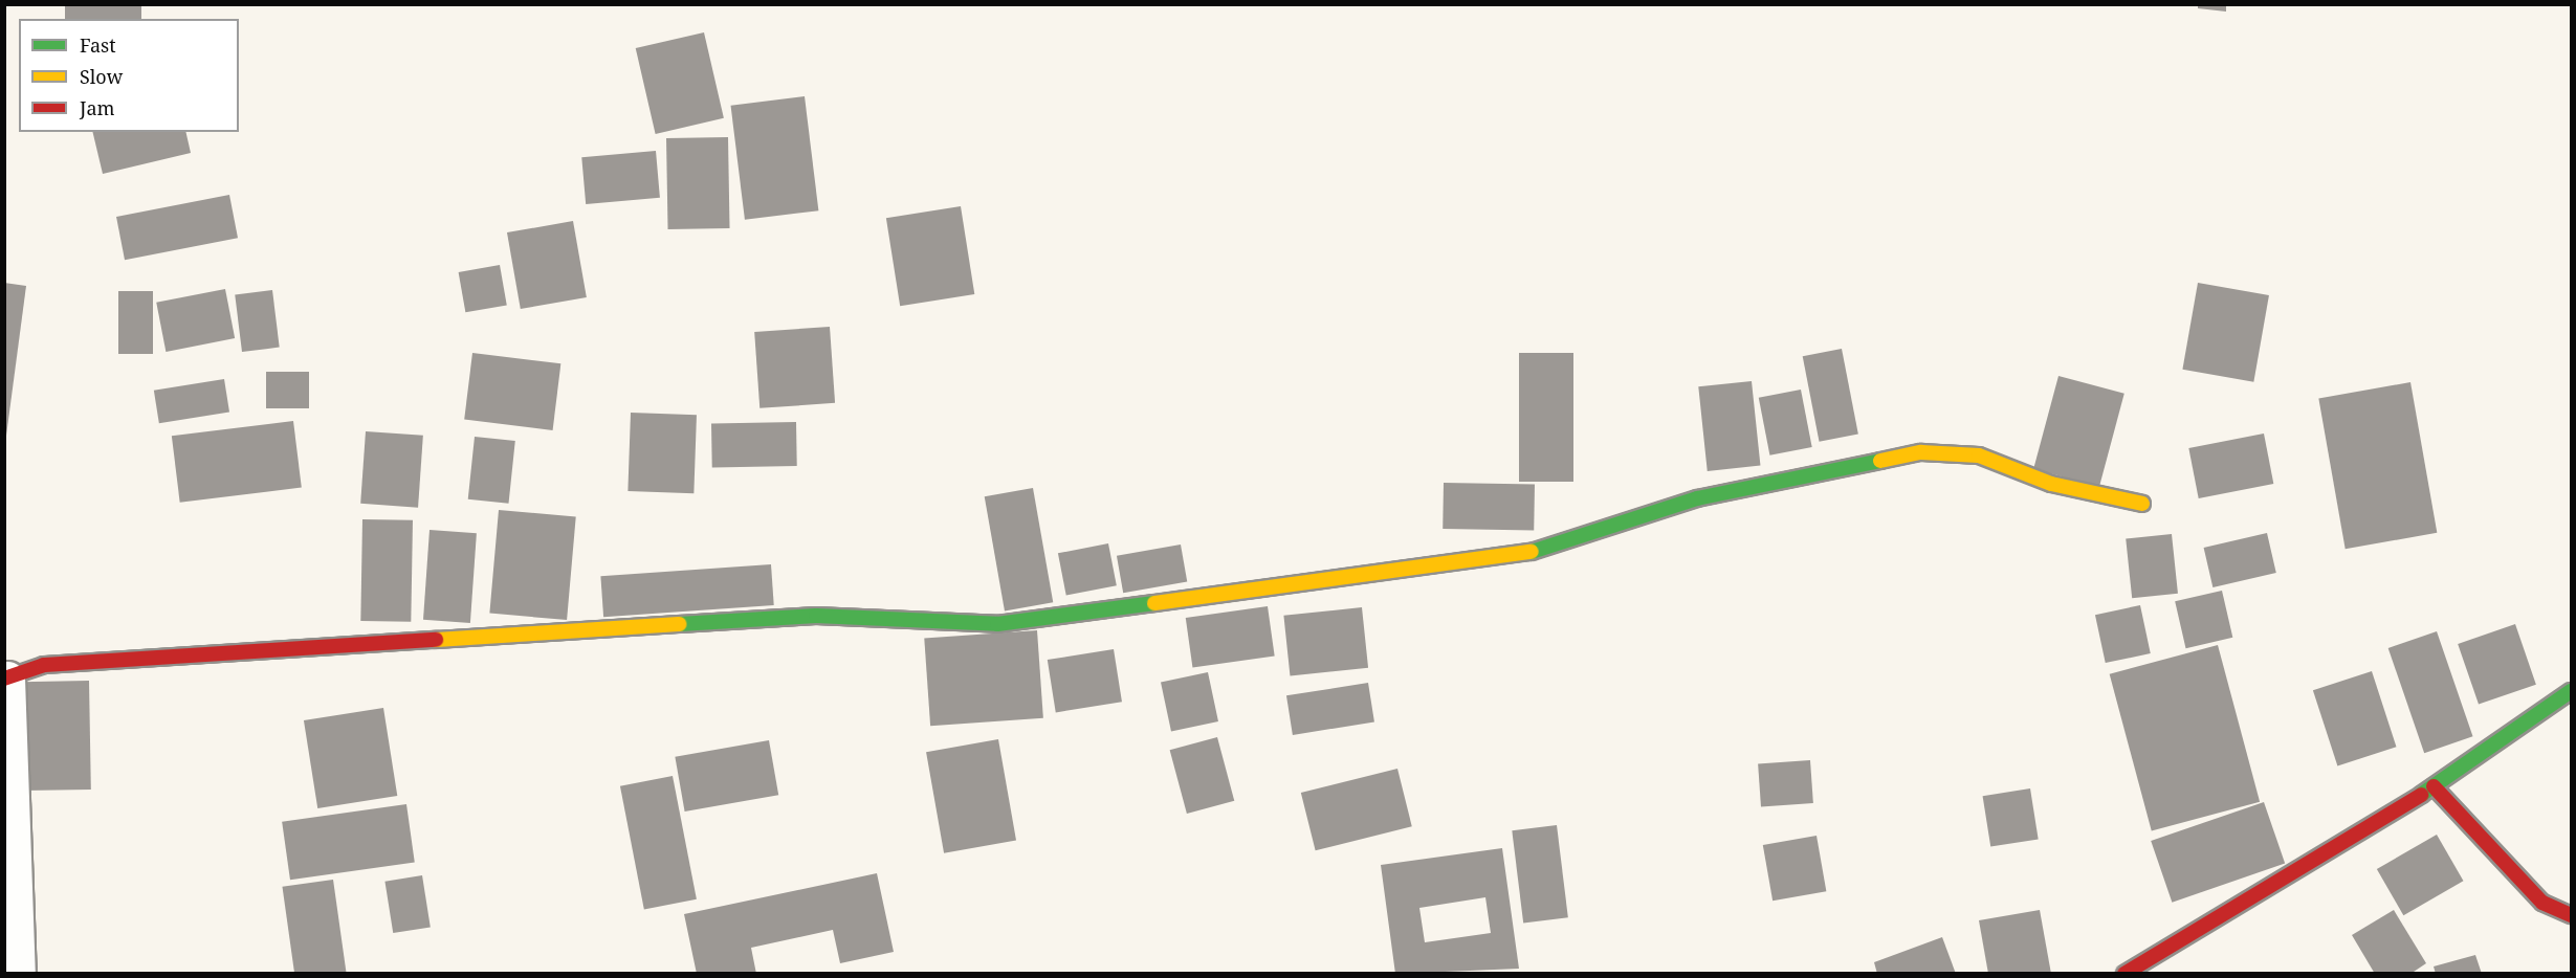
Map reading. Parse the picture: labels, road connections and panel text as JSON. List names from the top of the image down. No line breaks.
{"legend":["Fast","Slow","Jam"]}
